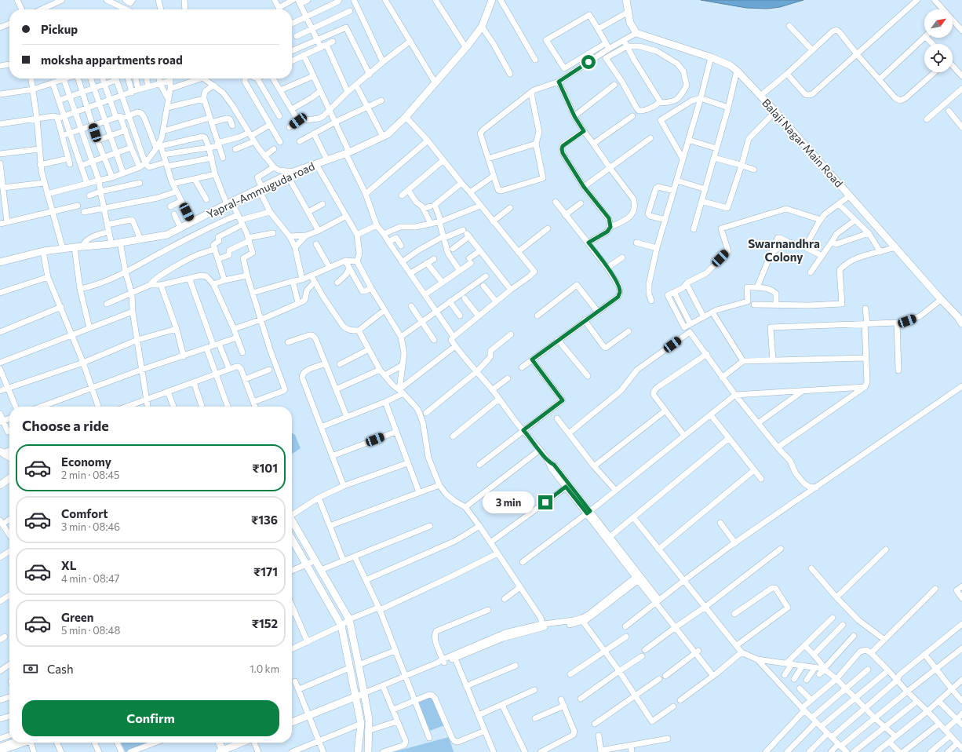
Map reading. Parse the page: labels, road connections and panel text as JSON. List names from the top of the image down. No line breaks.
{"streets":{"street":["Balaji Nagar Main Road","Yapral-Ammuguda road"]},"districts":["Swarnandhra Colony"],"north":"top right","page":{"banner":["Pickup","moksha appartments road"],"heading":"Choose a ride","list":[{"name":"Economy","note":"2 min · 08:45","value":"₹101"},{"name":"Comfort","note":"3 min · 08:46","value":"₹136"},{"name":"XL","note":"4 min · 08:47","value":"₹171"},{"name":"Green","note":"5 min · 08:48","value":"₹152"}],"bubble":"3 min","pay":["Cash","1.0 km"],"buttons":"Confirm"}}
